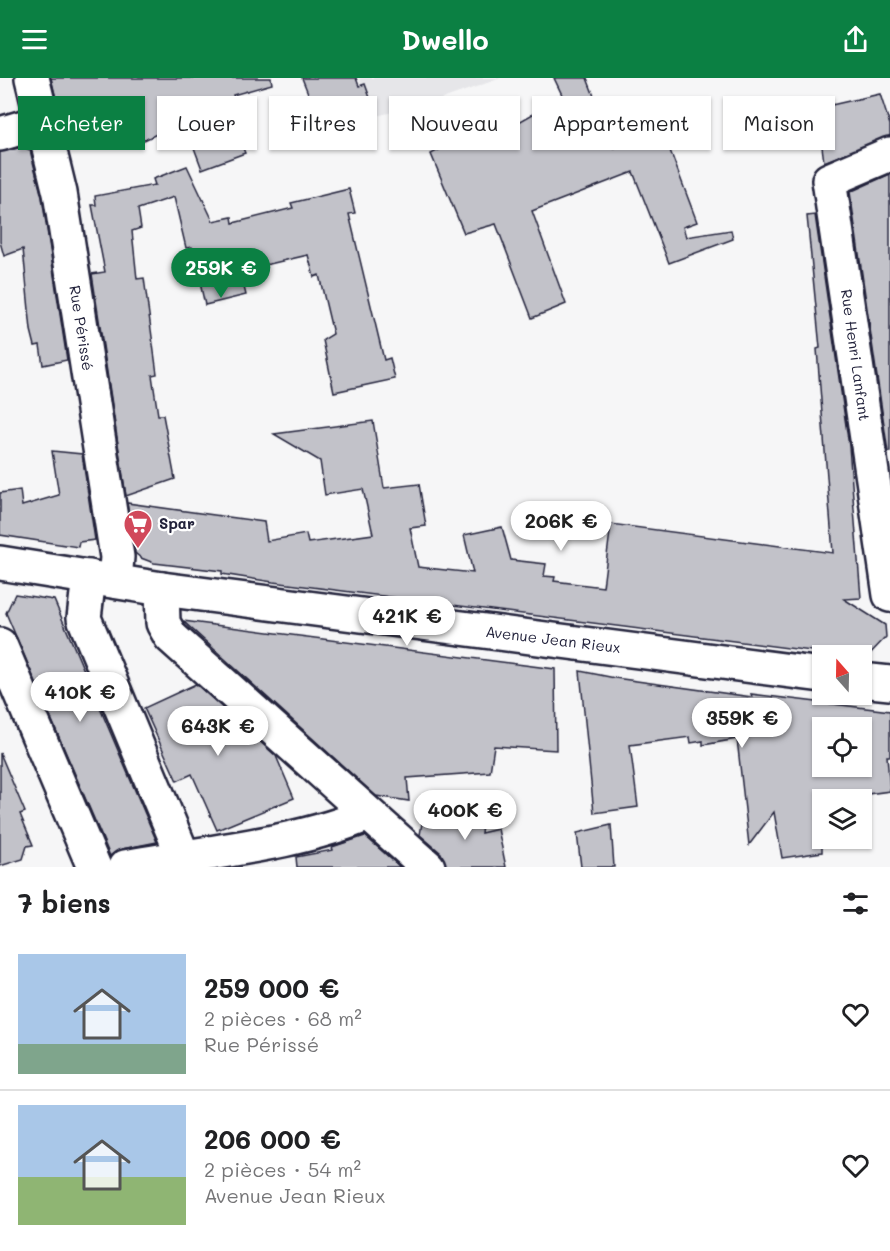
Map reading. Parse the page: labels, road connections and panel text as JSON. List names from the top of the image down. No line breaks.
{"streets":{"street":["Rue Périssé","Rue Henri Lanfant","Avenue Jean Rieux"]},"crossings":[["Rue Périssé","Avenue Jean Rieux"]],"places":{"supermarket":["Spar"]},"north":"top","page":{"header":"Dwello","chip":["Acheter","Louer","Filtres","Nouveau","Appartement","Maison"],"price":["259K €","206K €","421K €","410K €","359K €","643K €","400K €"],"heading":"7 biens","list":[{"name":"259 000 €","note":"2 pièces · 68 m² · Rue Périssé"},{"name":"206 000 €","note":"2 pièces · 54 m² · Avenue Jean Rieux"}]}}
